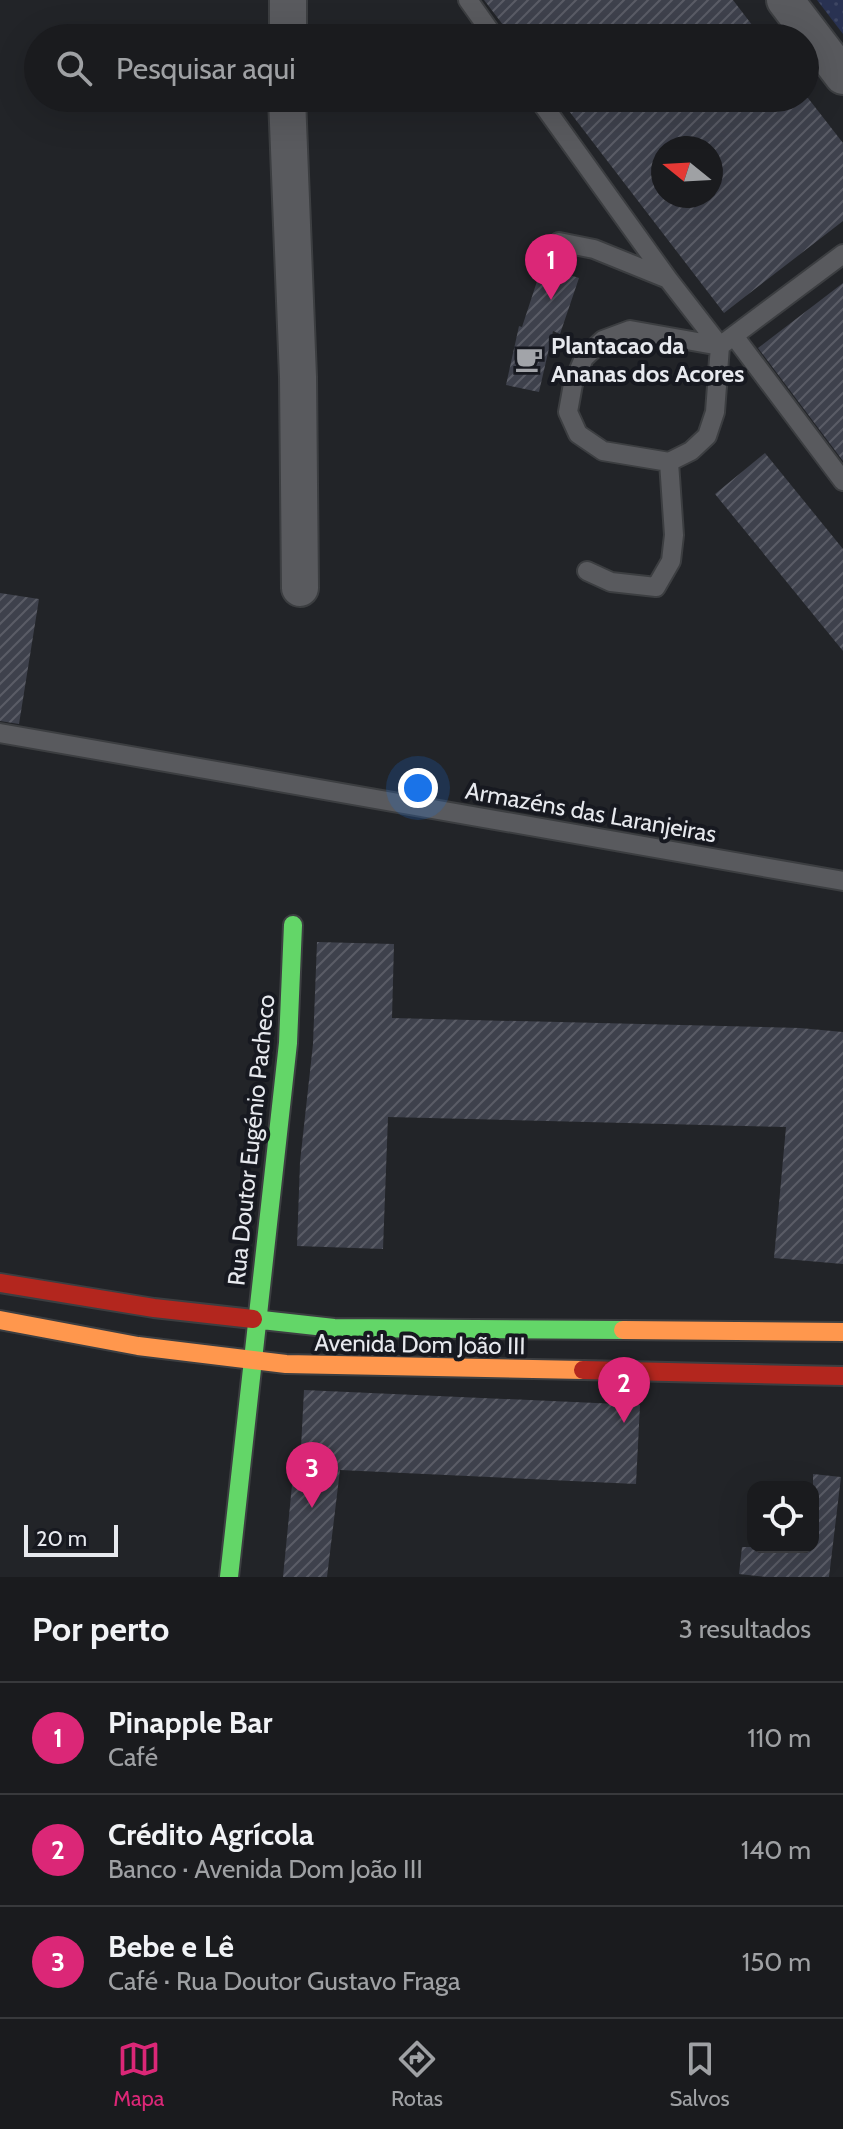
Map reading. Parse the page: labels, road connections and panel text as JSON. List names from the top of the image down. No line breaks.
{"streets":{"main road":["Rua Doutor Eugénio Pacheco","Avenida Dom João III"],"lane":["Armazéns das Laranjeiras"]},"crossings":[["Rua Doutor Eugénio Pacheco","Avenida Dom João III"]],"places":{"cafe":["Plantacao da Ananas dos Acores"]},"scale_bar":"20 m","north":"left","page":{"search":"Pesquisar aqui","pins":["1","2","3"],"scale":"20 m","heading":["Por perto","3 resultados"],"list":[{"mark":"1","name":"Pinapple Bar","note":"Café","value":"110 m"},{"mark":"2","name":"Crédito Agrícola","note":"Banco · Avenida Dom João III","value":"140 m"},{"mark":"3","name":"Bebe e Lê","note":"Café · Rua Doutor Gustavo Fraga","value":"150 m"}],"nav":["Mapa","Rotas","Salvos"]}}
